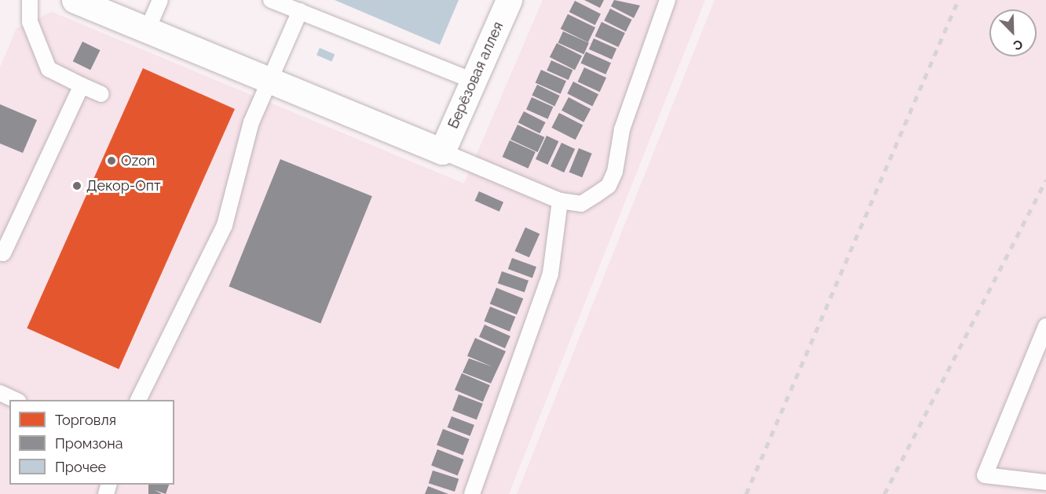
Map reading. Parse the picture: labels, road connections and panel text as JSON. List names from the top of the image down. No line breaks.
{"streets":{"street":["Берёзовая аллея"]},"places":["Ozon","Декор-Опт"],"legend":["Торговля","Промзона","Прочее"],"north":"bottom right"}
